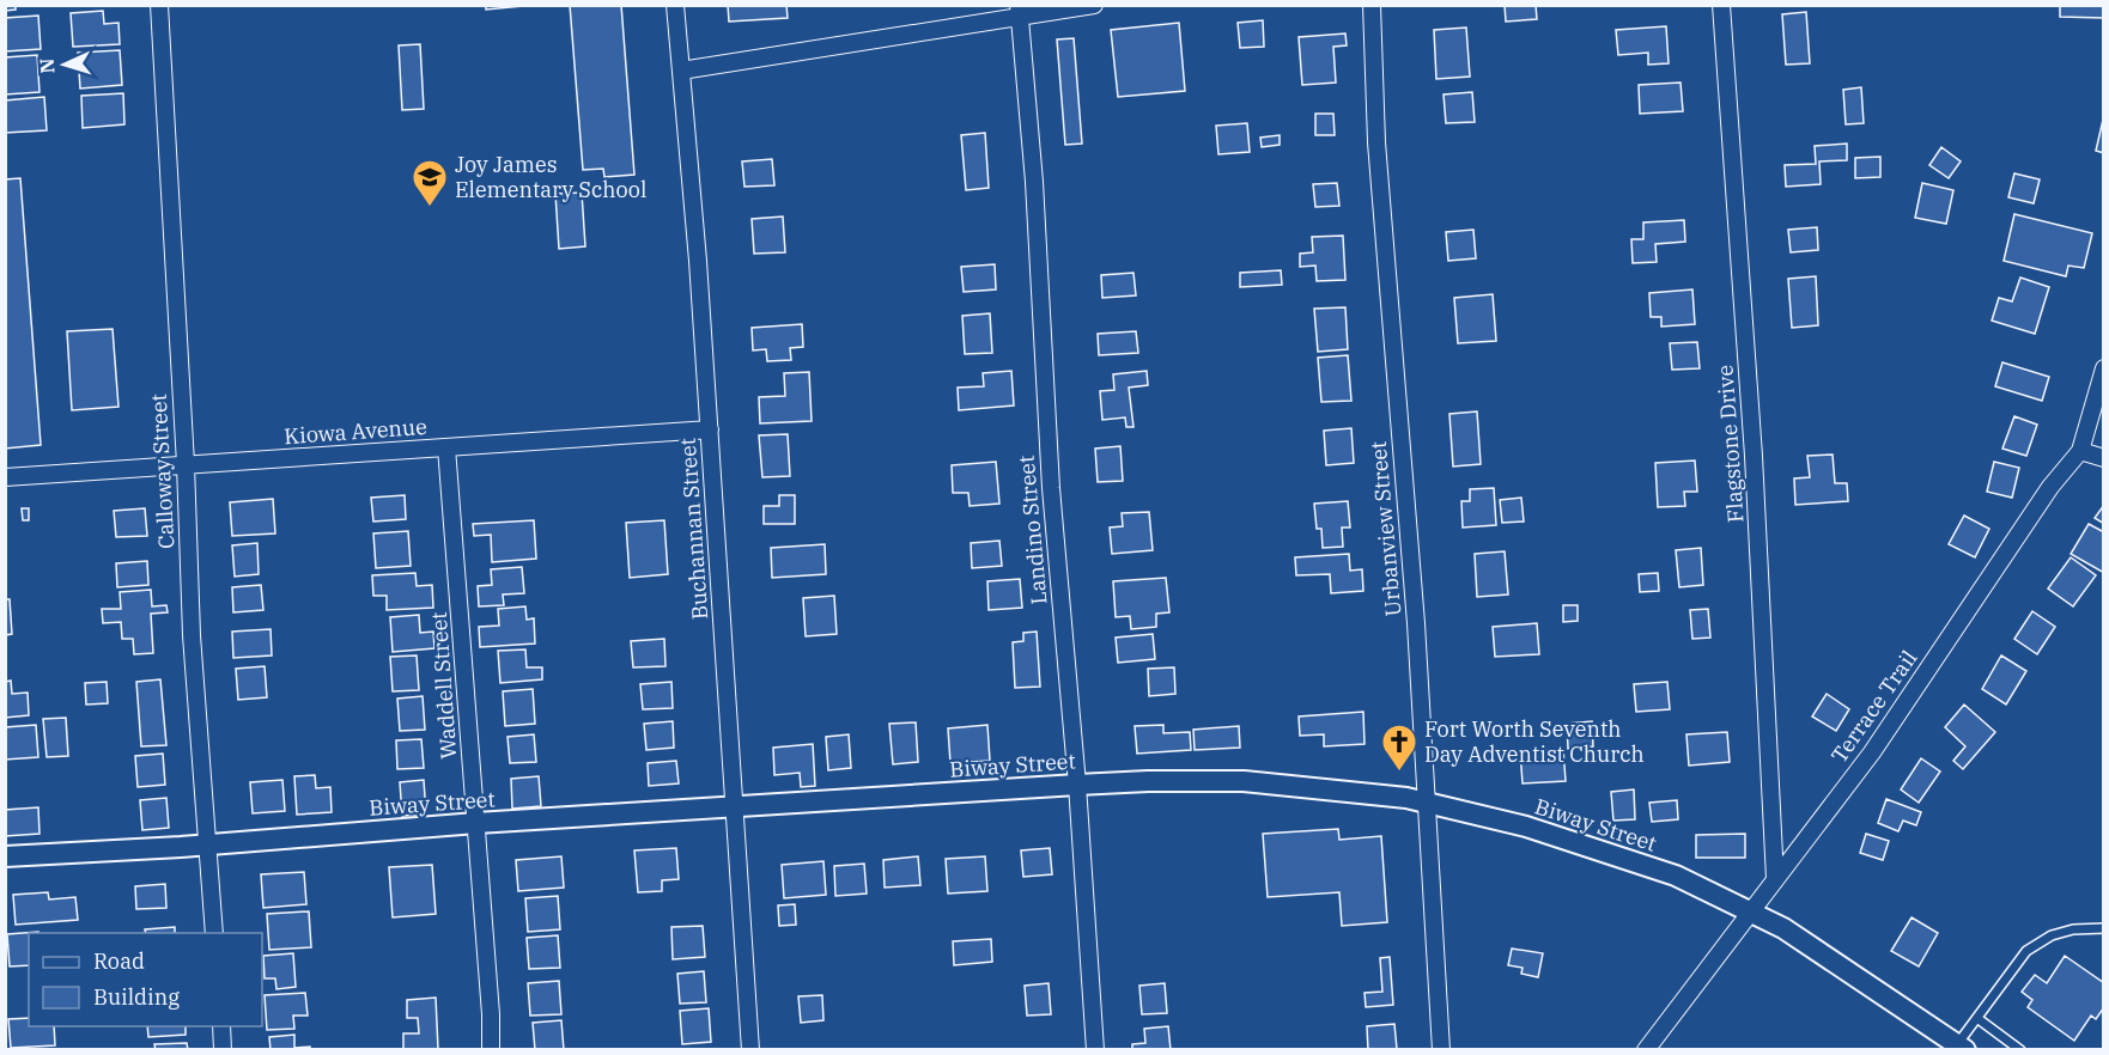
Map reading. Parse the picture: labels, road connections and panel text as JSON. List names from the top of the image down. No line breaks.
{"streets":{"street":["Kiowa Avenue","Flagstone Drive","Calloway Street","Buchannan Street","Urbanview Street","Landino Street","Waddell Street","Terrace Trail","Biway Street"]},"crossings":[["Kiowa Avenue","Calloway Street"],["Kiowa Avenue","Buchannan Street"],["Kiowa Avenue","Waddell Street"],["Flagstone Drive","Terrace Trail"],["Calloway Street","Biway Street"],["Buchannan Street","Biway Street"],["Urbanview Street","Biway Street"],["Landino Street","Biway Street"],["Waddell Street","Biway Street"],["Terrace Trail","Biway Street"]],"places":{"school or university":["Joy James Elementary School"],"church":["Fort Worth Seventh Day Adventist Church"]},"legend":["Road","Building"],"north":"left"}
